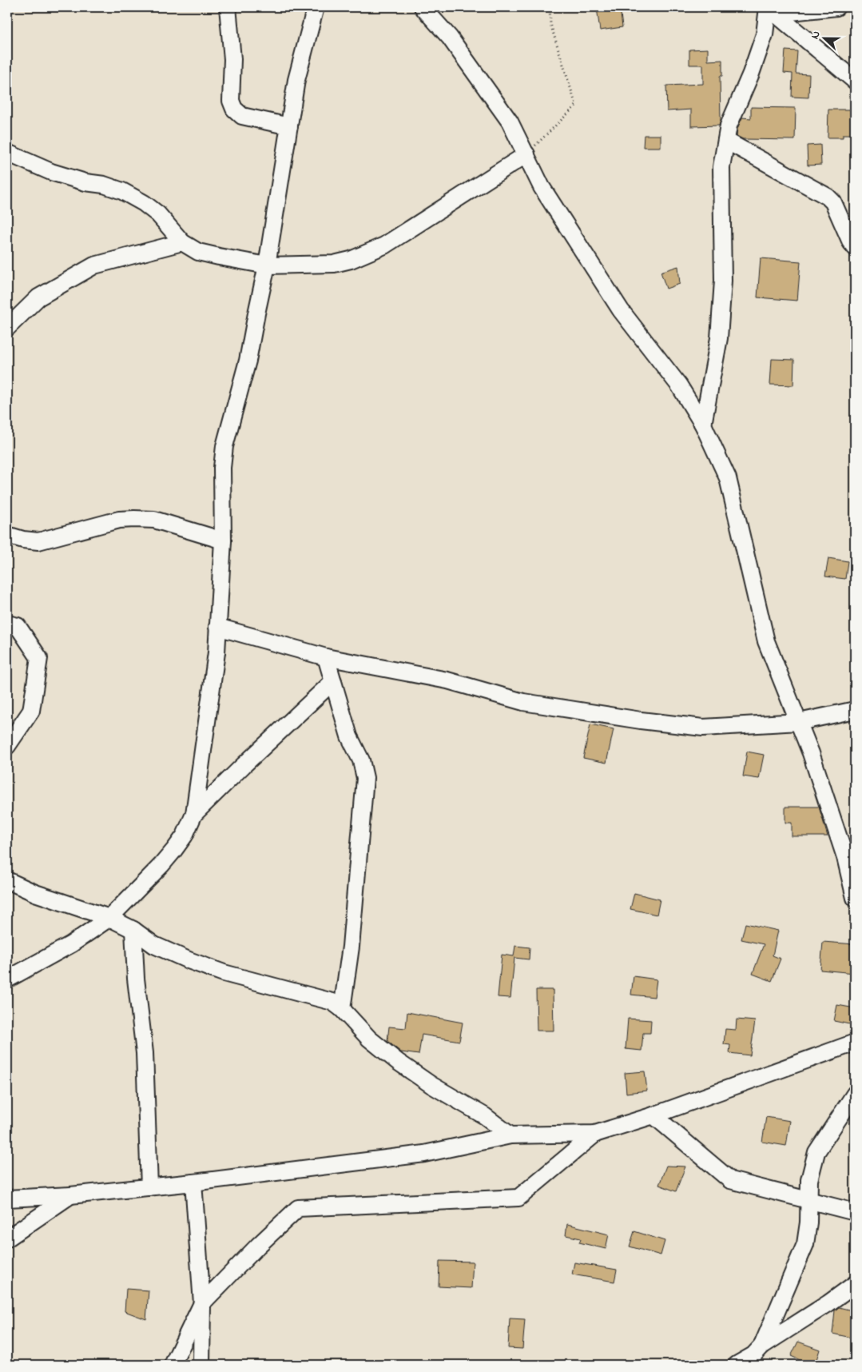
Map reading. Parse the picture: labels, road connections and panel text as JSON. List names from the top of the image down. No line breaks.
{"north":"left"}
